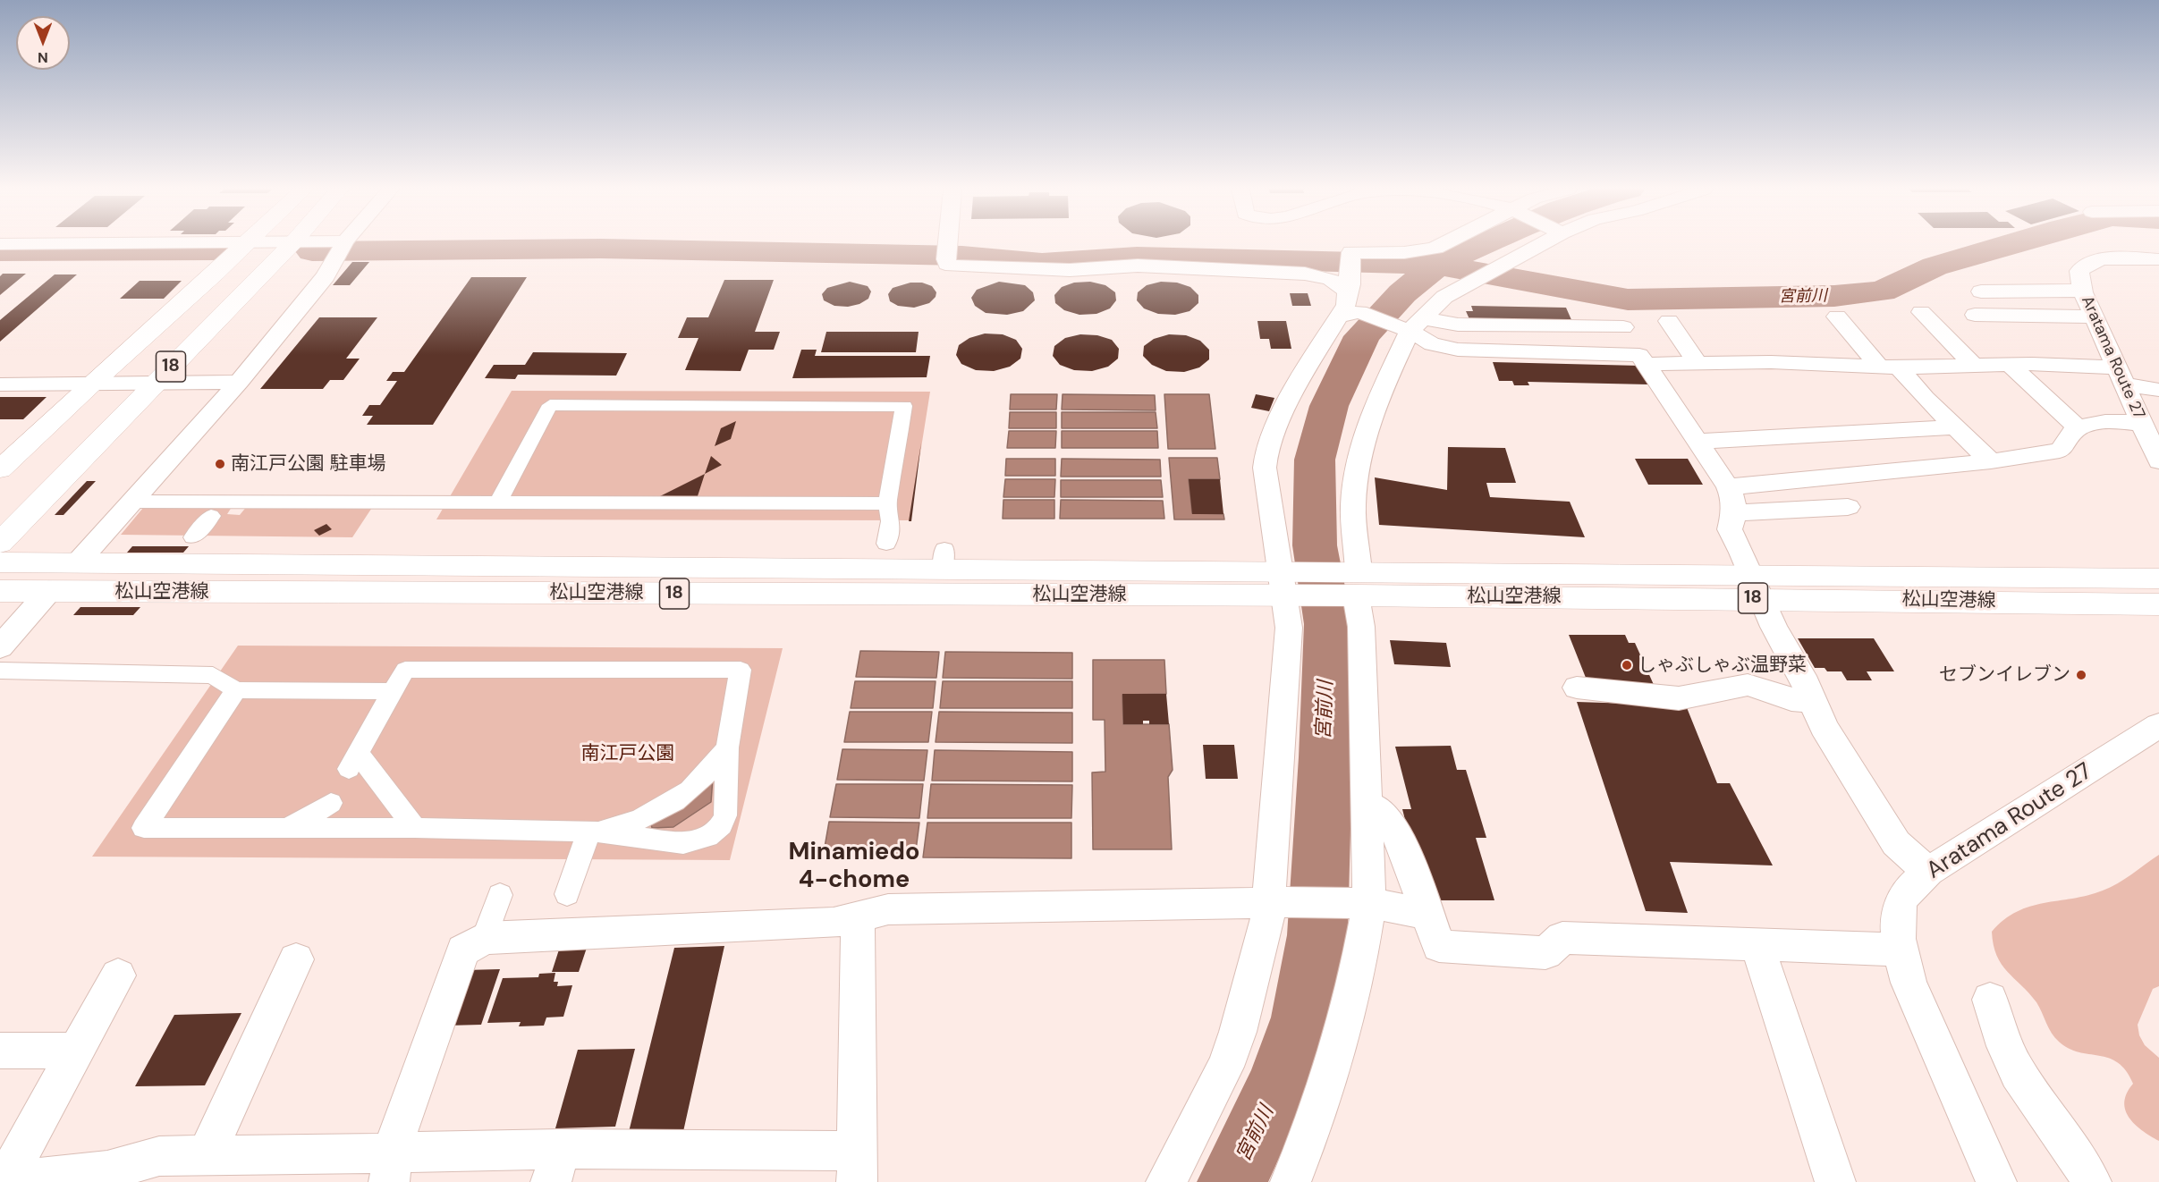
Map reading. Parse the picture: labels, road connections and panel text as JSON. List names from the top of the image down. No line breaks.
{"streets":{"main road":["18","松山空港線"],"street":["Aratama Route 27"]},"districts":["Minamiedo 4-chome"],"water":["宮前川"],"parks":["南江戸公園"],"places":["南江戸公園 駐車場","しゃぶしゃぶ温野菜","セブンイレブン"],"north":"bottom"}
